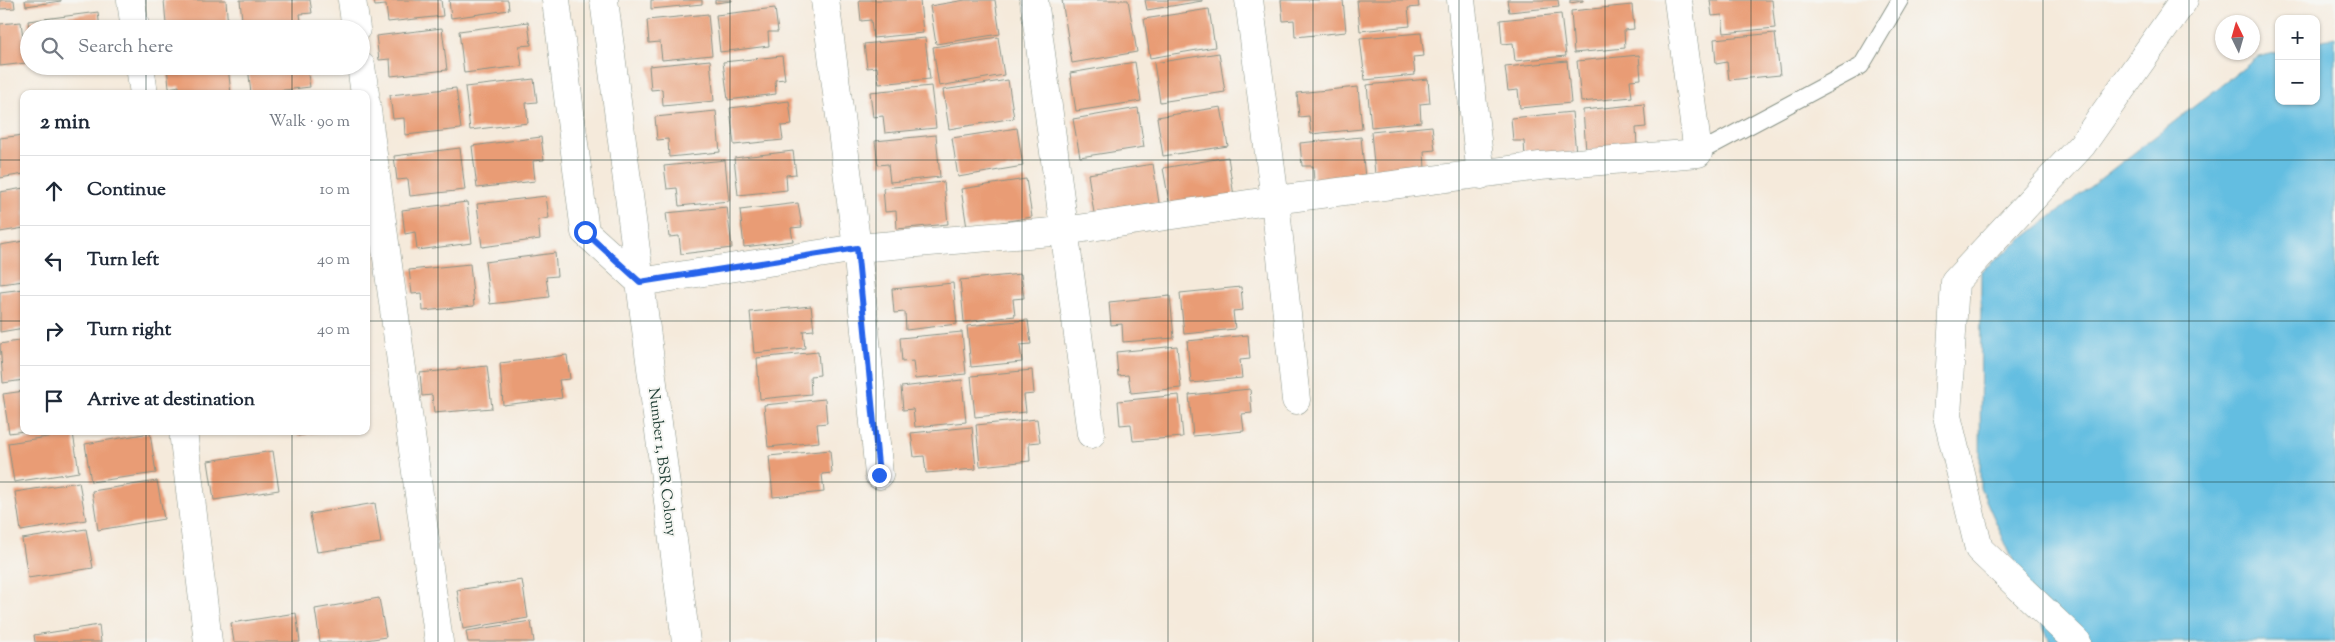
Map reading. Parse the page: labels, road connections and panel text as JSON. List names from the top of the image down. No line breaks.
{"streets":{"street":["Number 1, BSR Colony"]},"north":"top","page":{"map_buttons":["+","−"],"search":"Search here","heading":["2 min","Walk · 90 m"],"list":[["Continue","10 m"],["Turn left","40 m"],["Turn right","40 m"],"Arrive at destination"]}}
